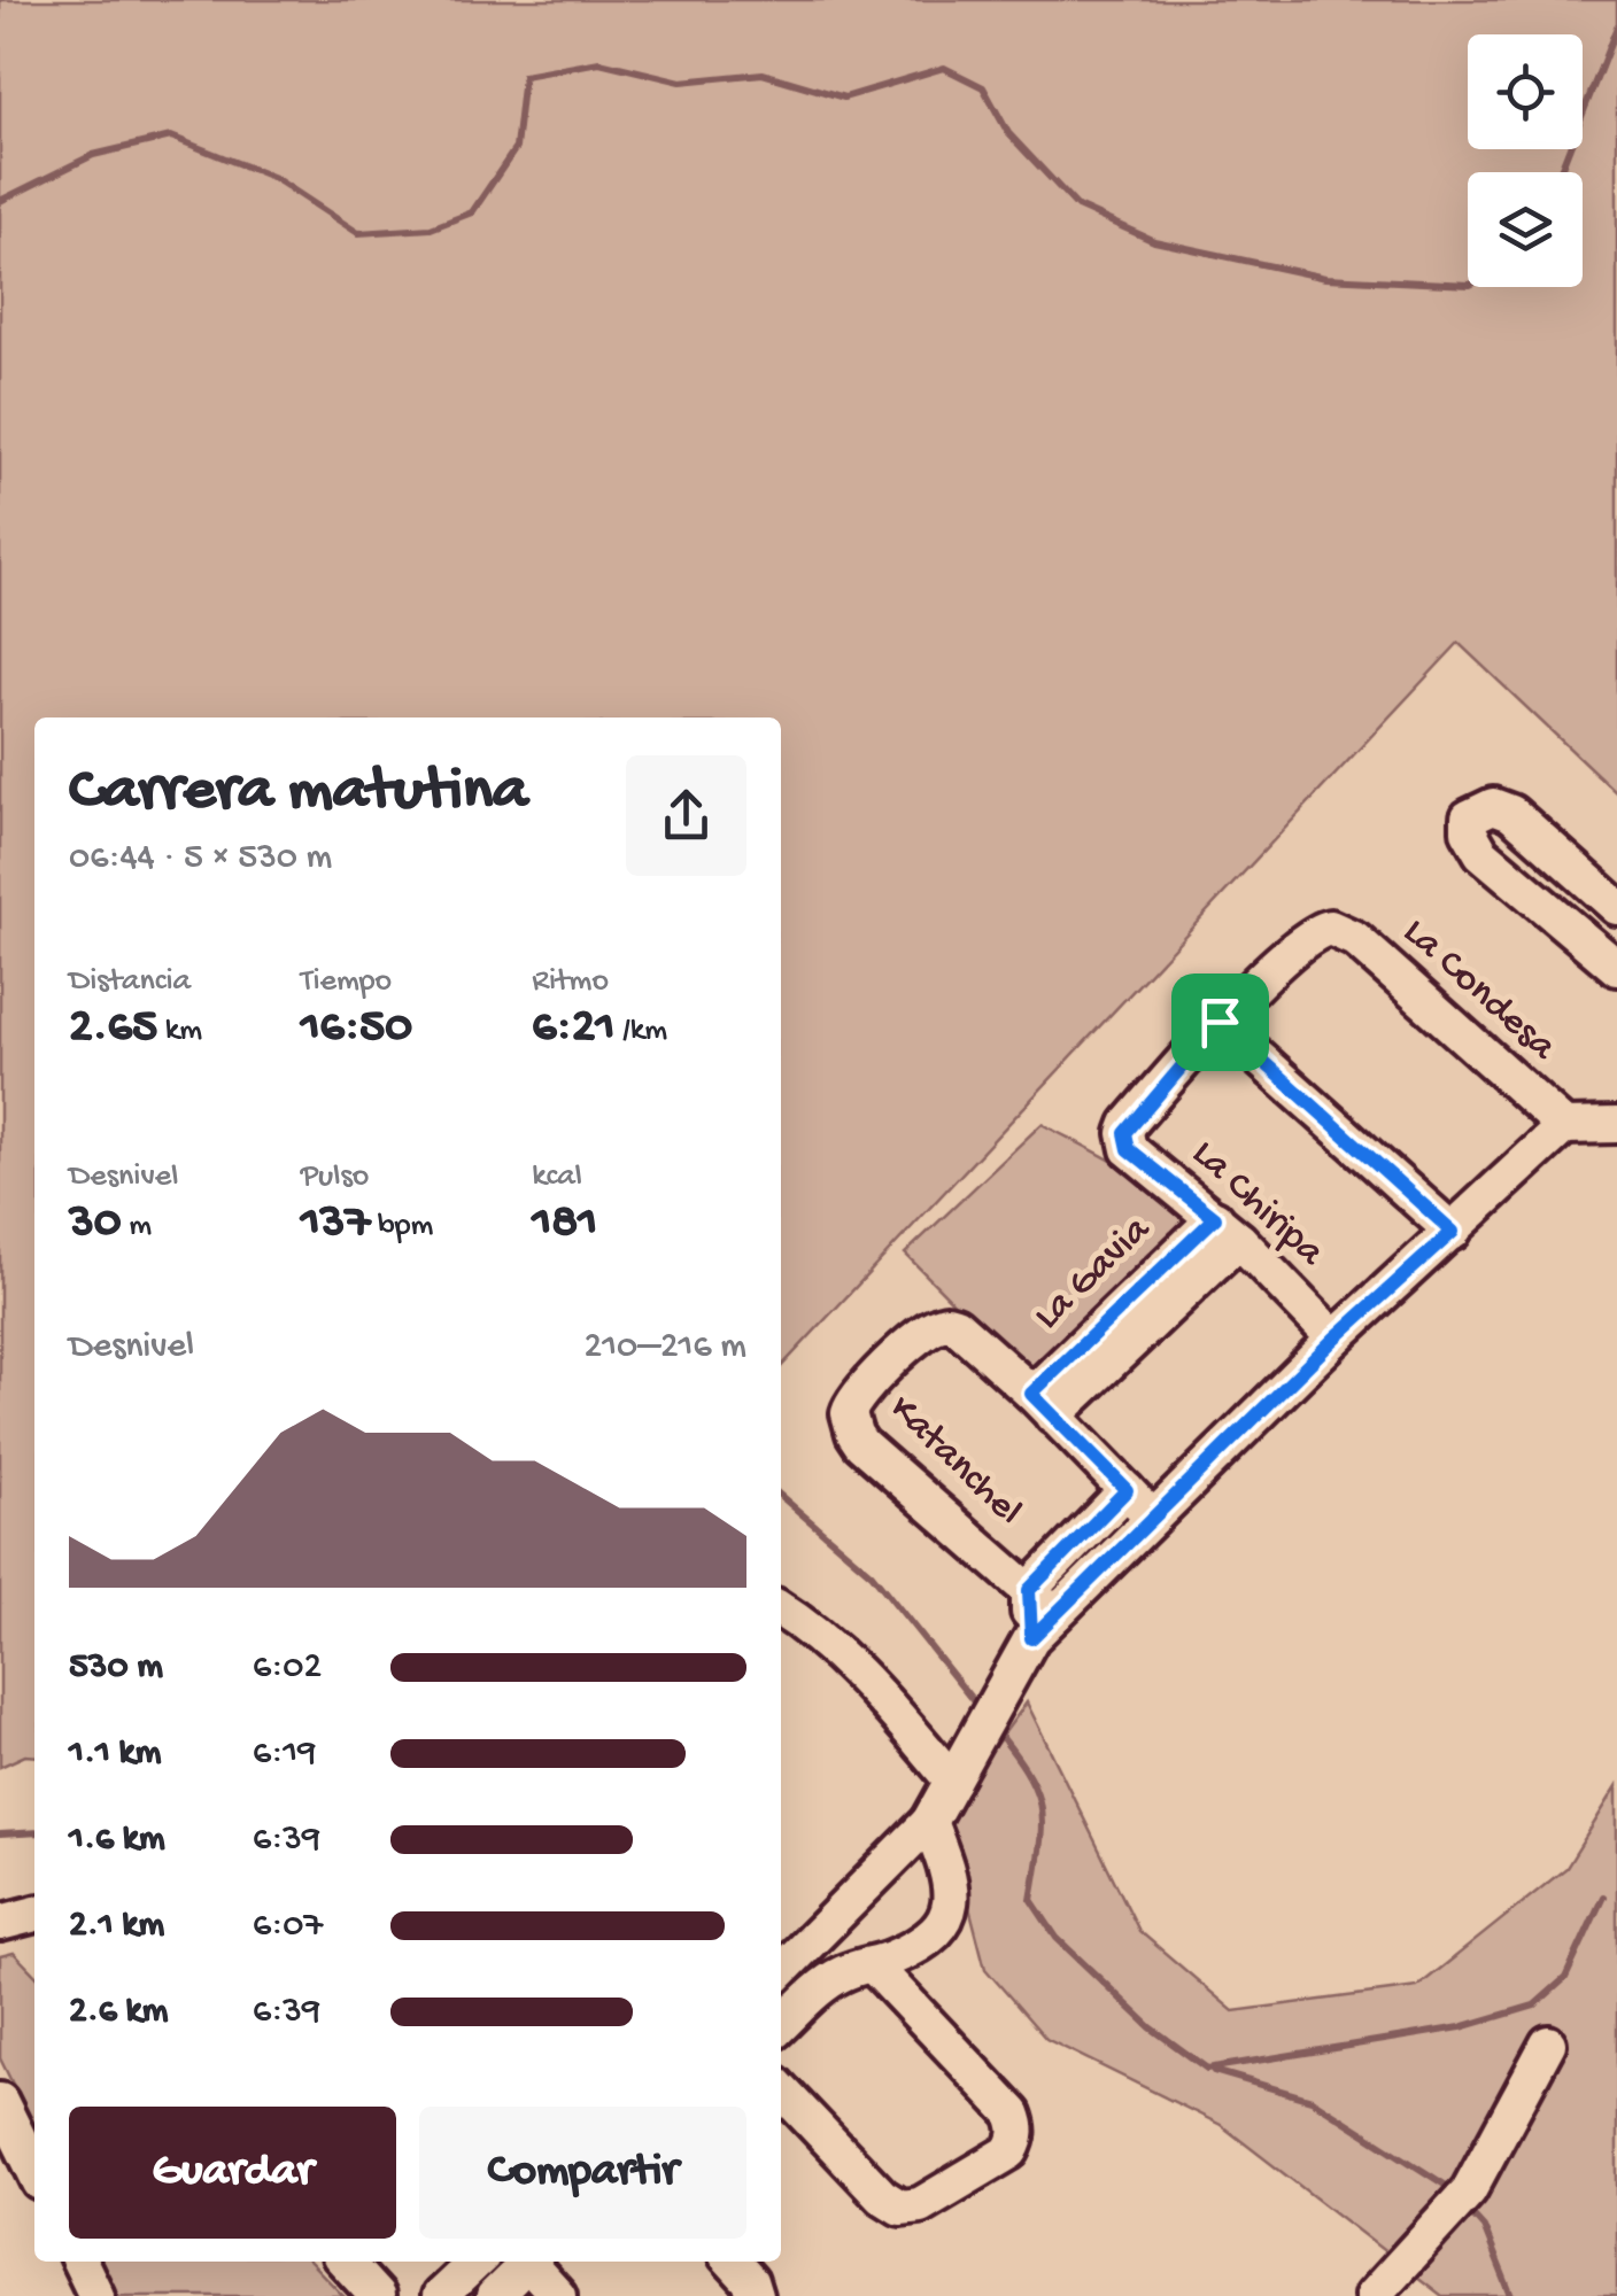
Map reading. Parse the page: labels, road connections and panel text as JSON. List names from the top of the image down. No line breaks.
{"streets":{"street":["La Condesa","La Chiripa","La Gavia","Katanchel"]},"crossings":[["La Condesa","La Chiripa"],["La Chiripa","La Gavia"],["La Gavia","Katanchel"]],"page":{"heading":["Carrera matutina","06:44 · 5 × 530 m"],"stats":[["Distancia","2.65 km"],["Tiempo","16:50"],["Ritmo","6:21 /km"],["Desnivel","30 m"],["Pulso","137 bpm"],["kcal","181"]],"chart":["Desnivel","210–216 m"],"list":[{"name":"530 m","note":"6:02"},{"name":"1.1 km","note":"6:19"},{"name":"1.6 km","note":"6:39"},{"name":"2.1 km","note":"6:07"},{"name":"2.6 km","note":"6:39"}],"buttons":["Guardar","Compartir"]}}
